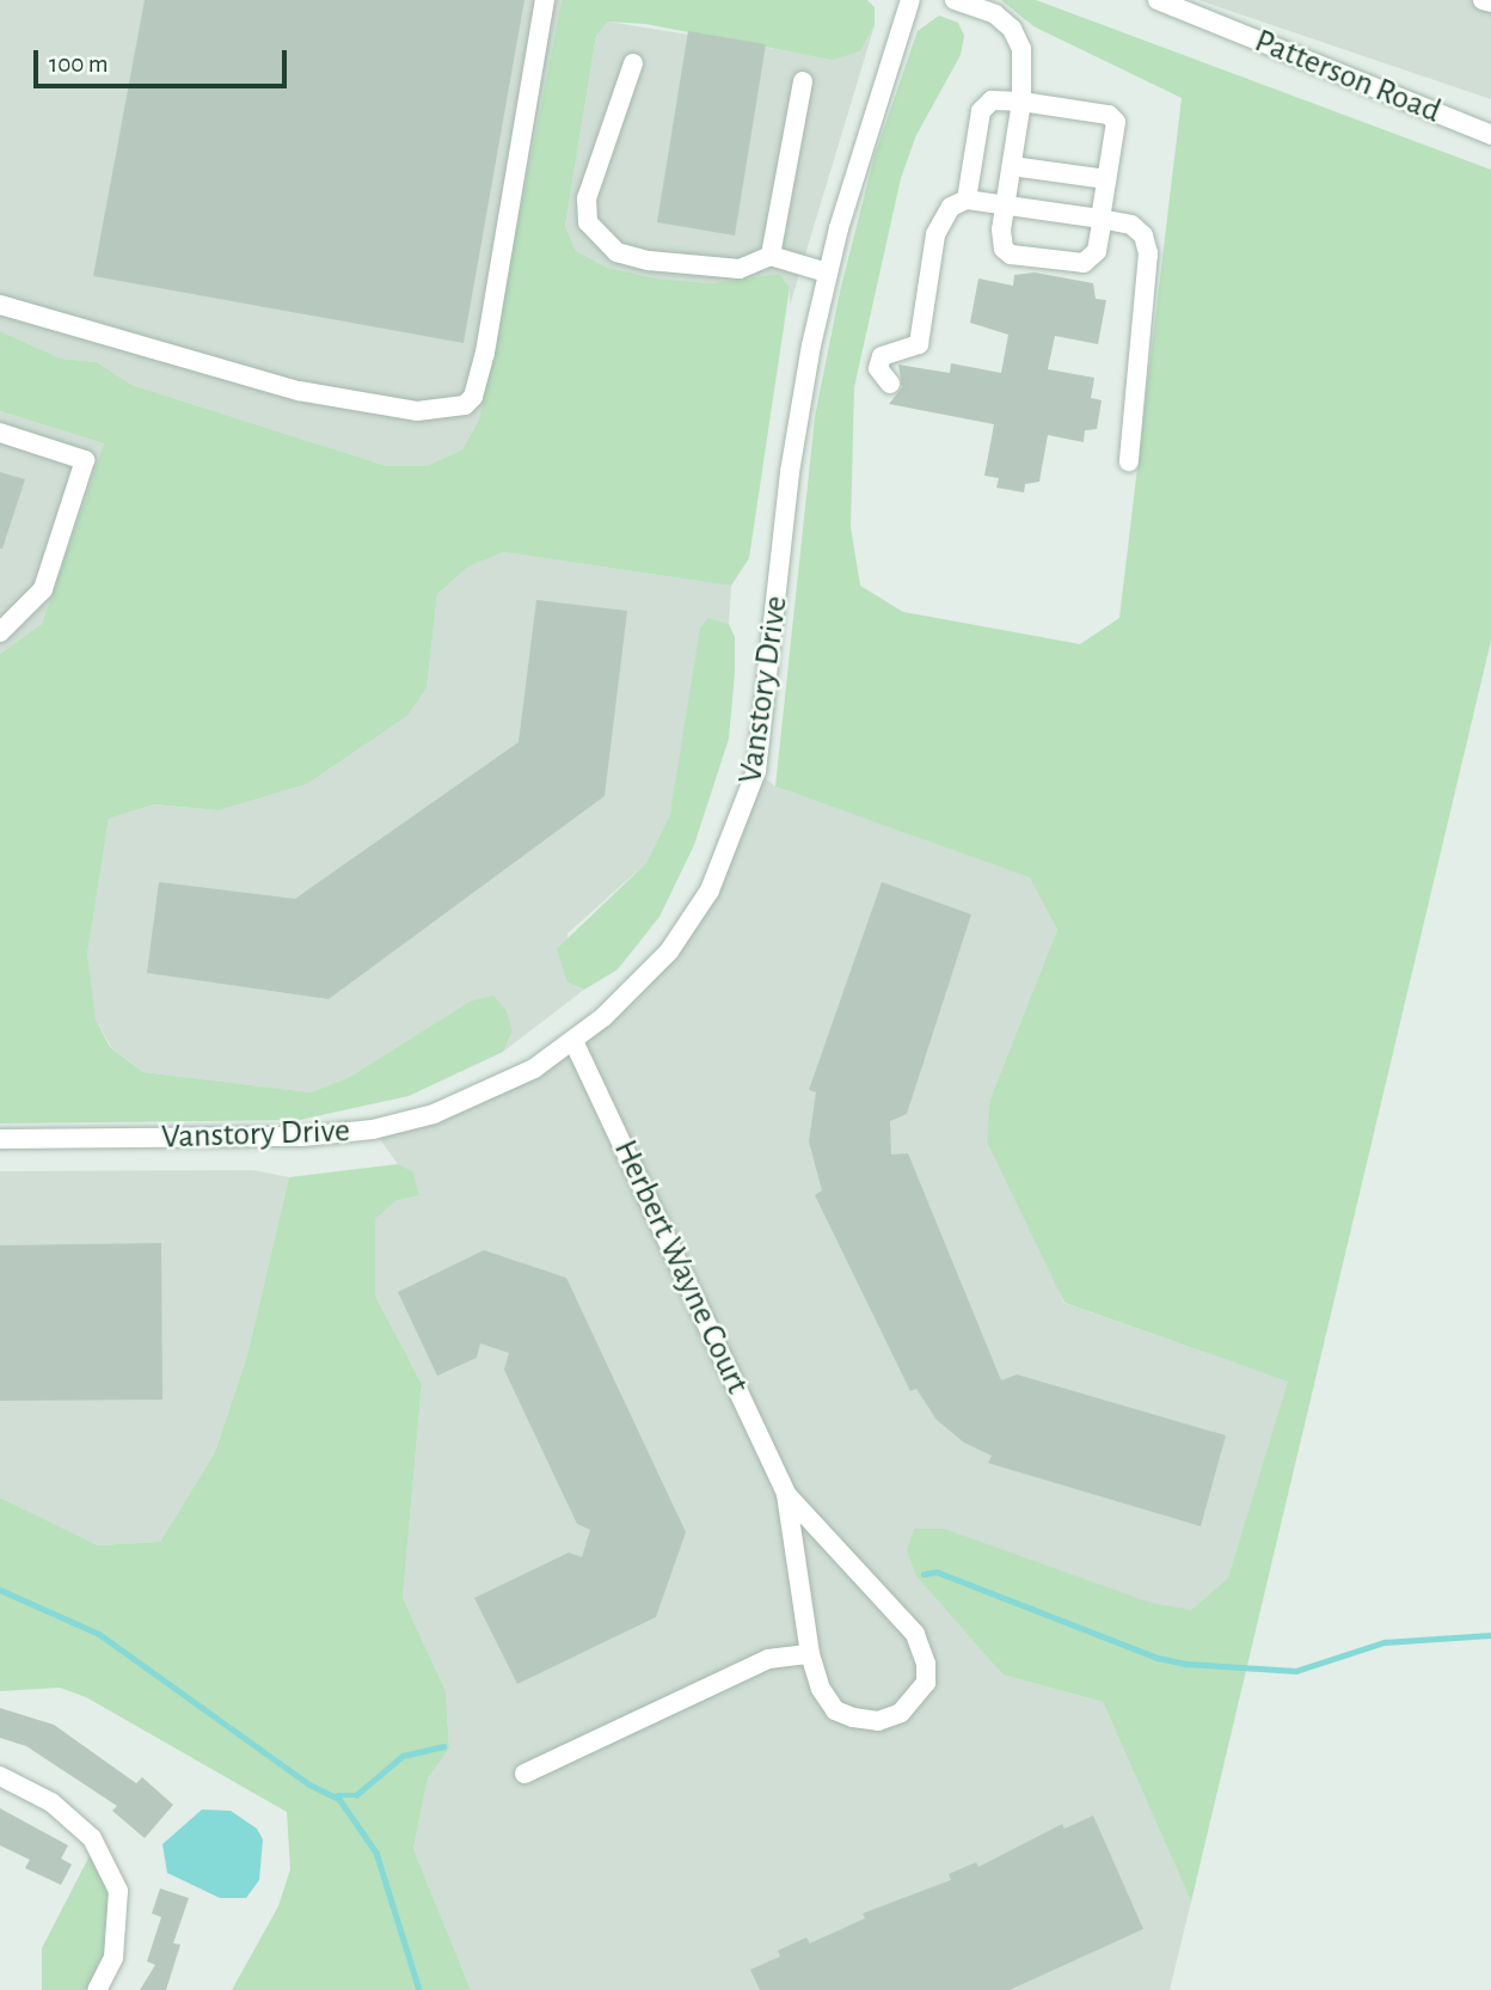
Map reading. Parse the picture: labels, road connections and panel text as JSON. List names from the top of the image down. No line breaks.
{"streets":{"street":["Patterson Road","Vanstory Drive","Herbert Wayne Court"]},"crossings":[["Vanstory Drive","Herbert Wayne Court"]],"scale_bar":"100 m"}
